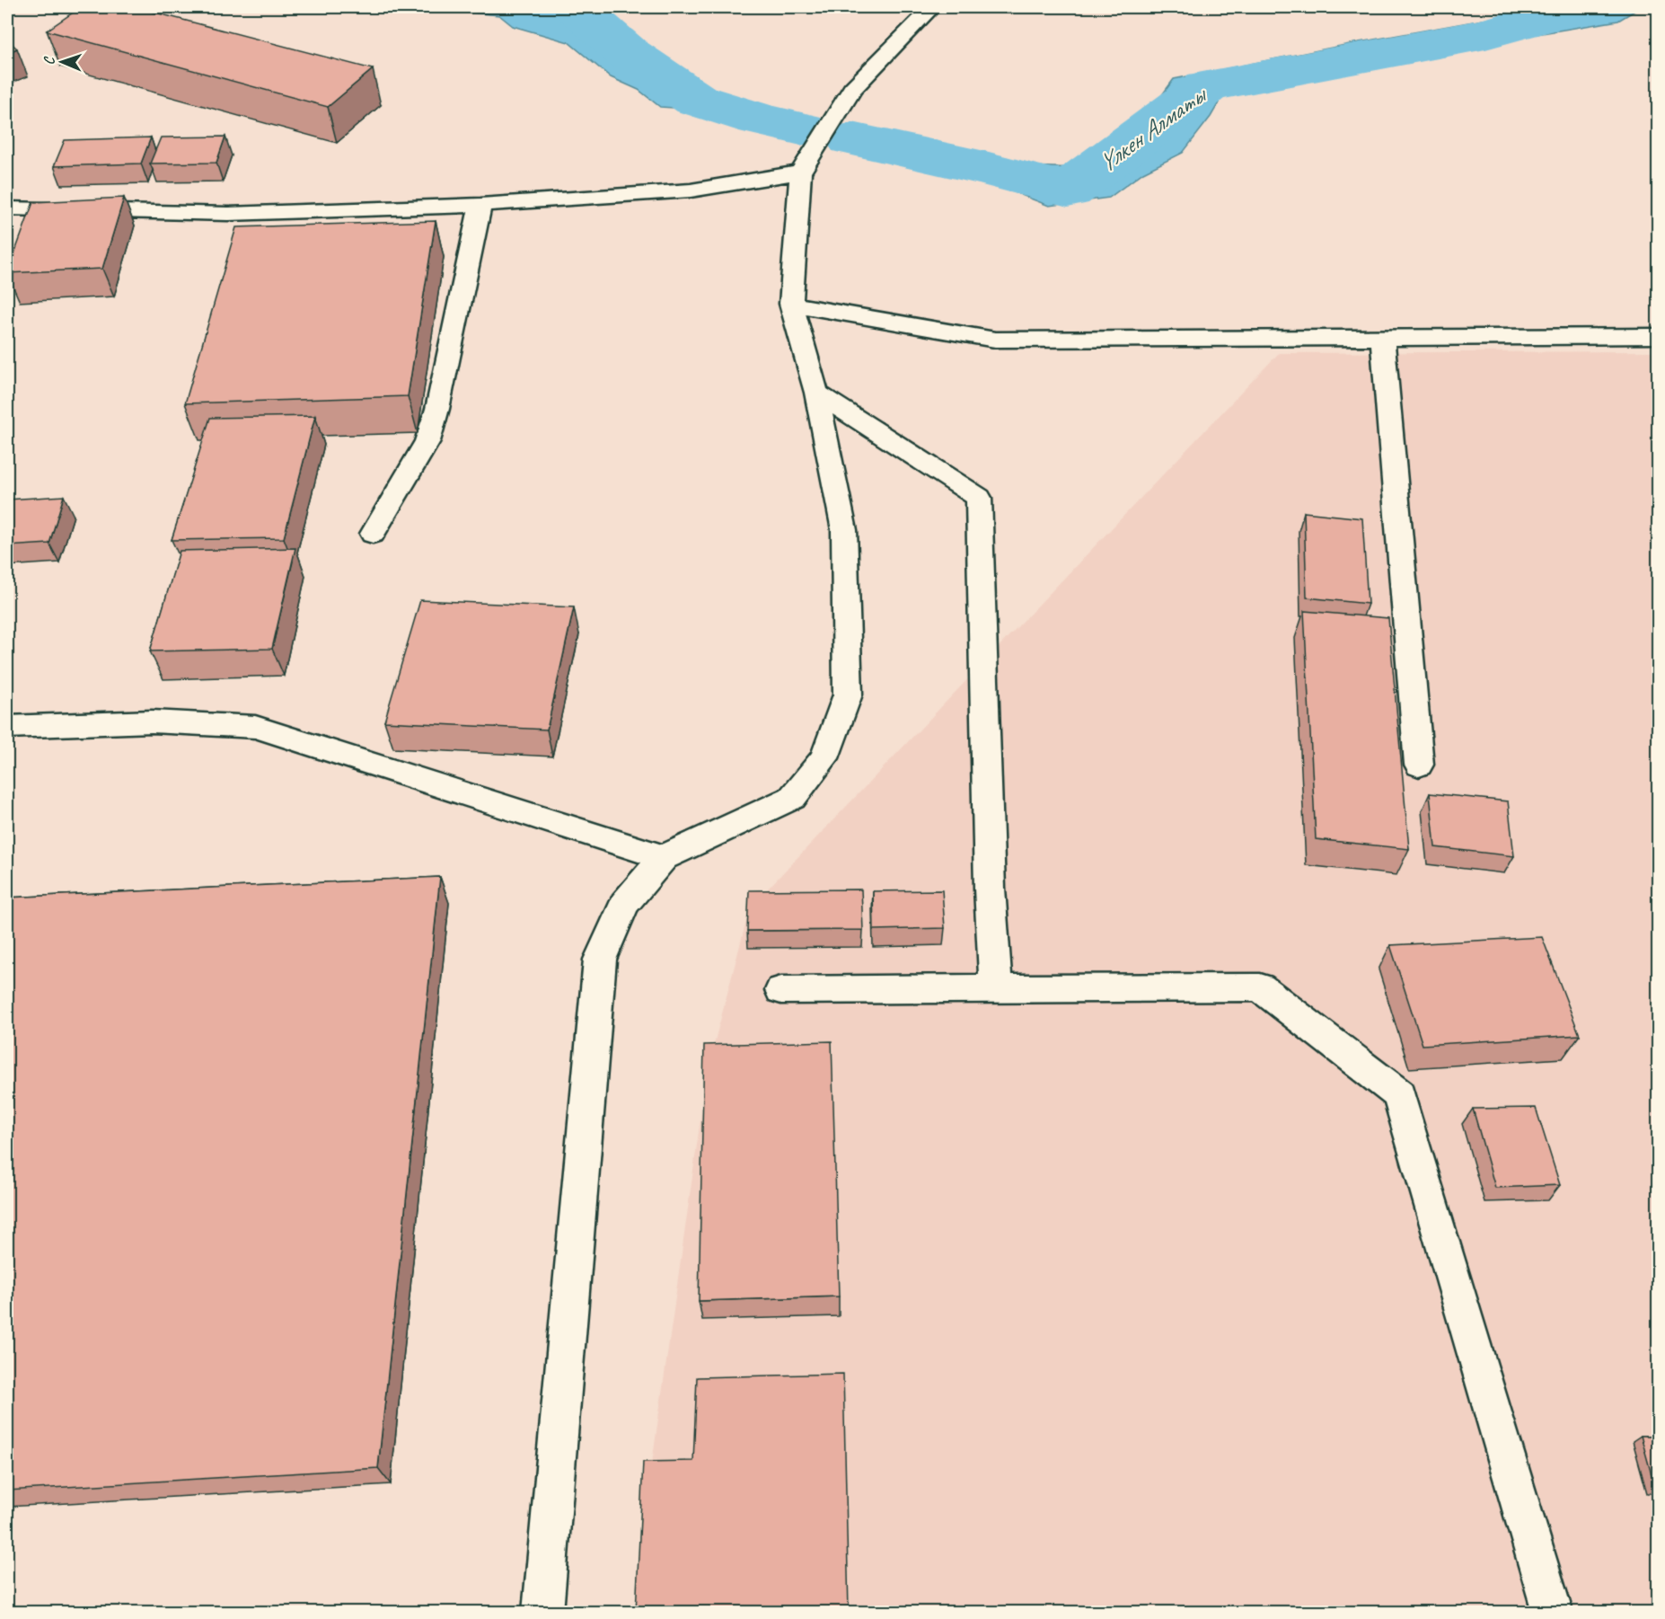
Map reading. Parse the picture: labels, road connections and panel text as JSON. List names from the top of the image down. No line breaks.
{"water":["Үлкен Алматы"],"north":"left"}
